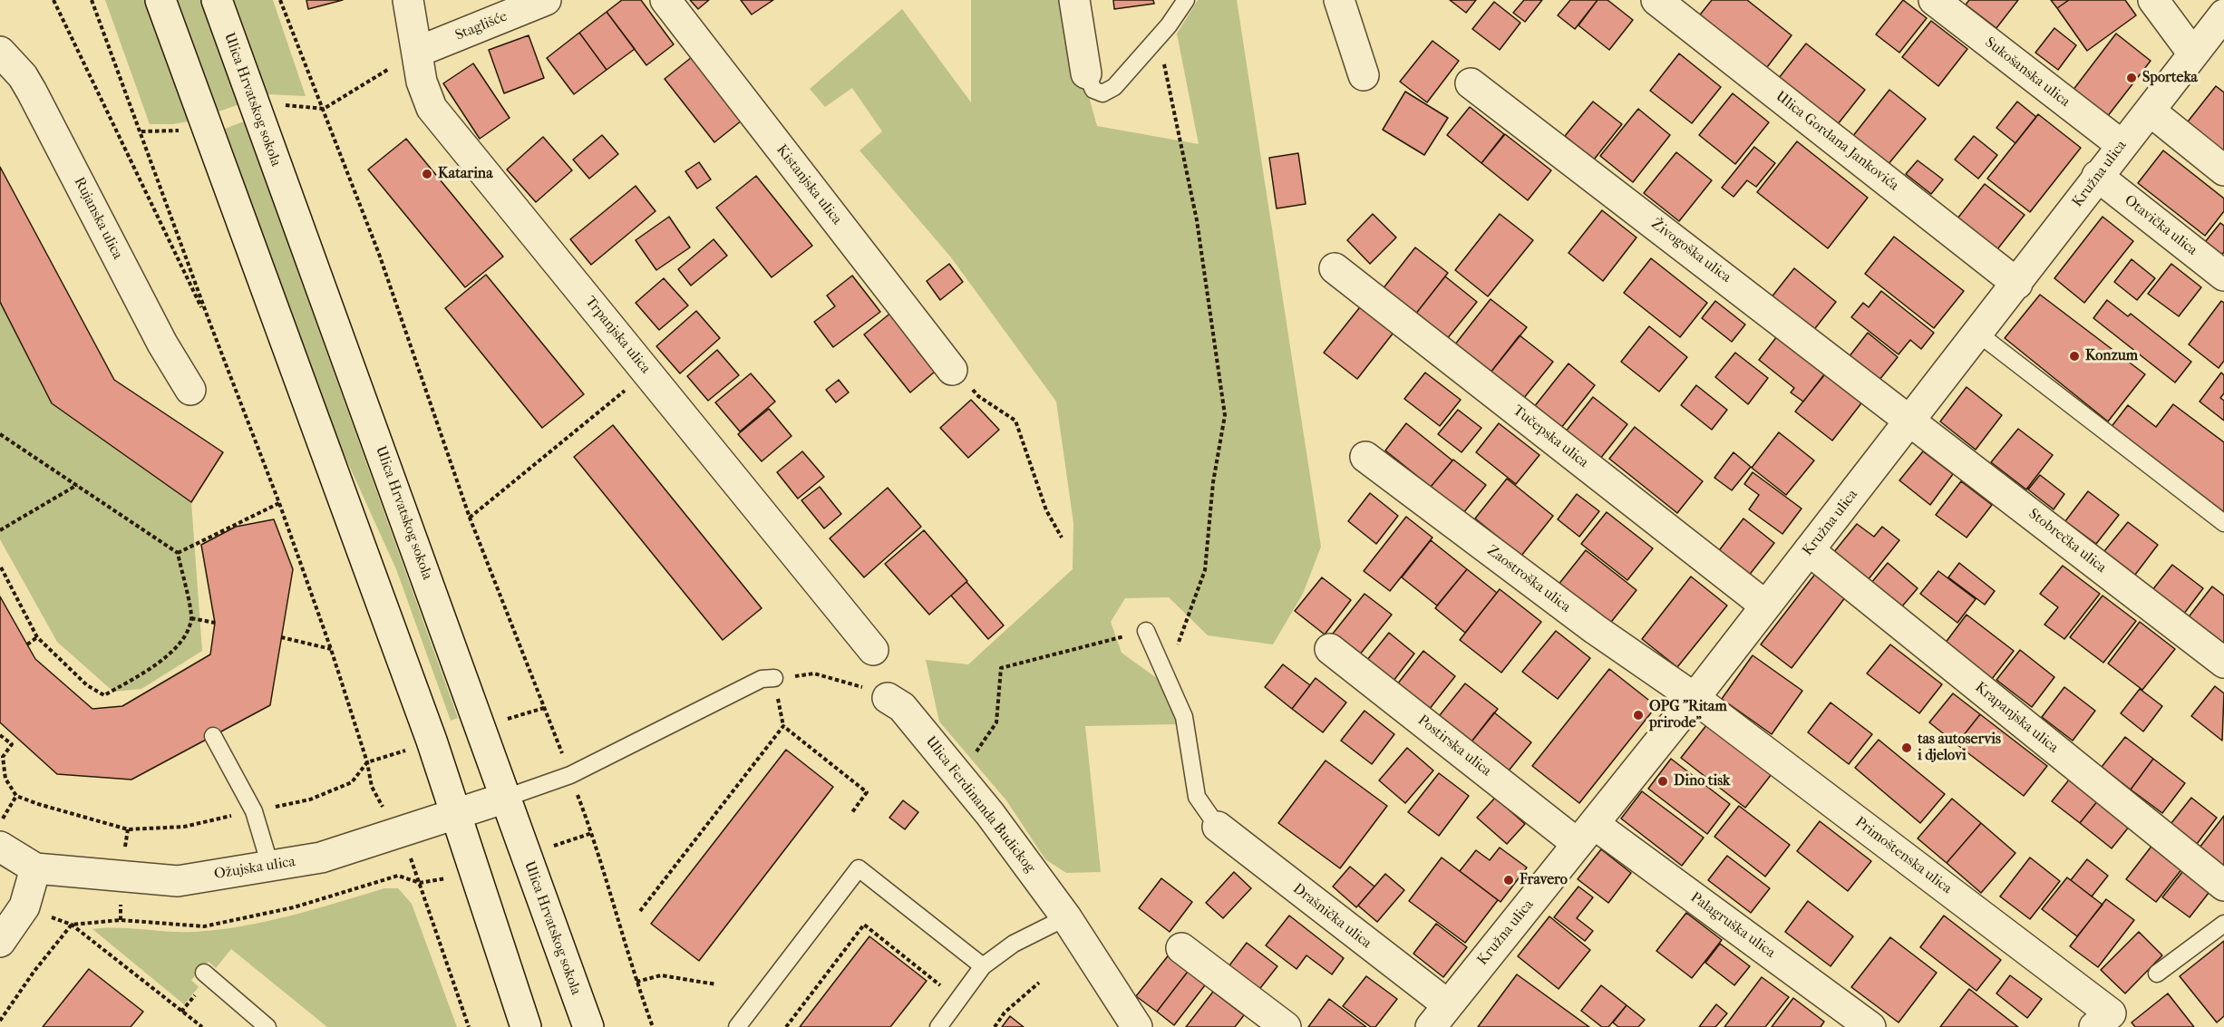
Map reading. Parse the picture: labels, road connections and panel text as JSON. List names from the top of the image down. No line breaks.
{"streets":{"street":["Staglišće","Sukošanska ulica","Ulica Hrvatskog sokola","Ulica Gordana Jankovića","Kružna ulica","Kistanjska ulica","Rujanska ulica","Otavička ulica","Živogoška ulica","Trpanjska ulica","Tučepska ulica","Stobrečka ulica","Zaostroška ulica","Krapanjska ulica","Postirska ulica","Ulica Ferdinanda Budickog","Primoštenska ulica","Ožujska ulica","Drašnička ulica","Palagruška ulica"]},"crossings":[["Staglišće","Trpanjska ulica"],["Sukošanska ulica","Kružna ulica"],["Ulica Hrvatskog sokola","Ožujska ulica"],["Ulica Gordana Jankovića","Kružna ulica"],["Kružna ulica","Otavička ulica"],["Kružna ulica","Živogoška ulica"],["Kružna ulica","Tučepska ulica"],["Kružna ulica","Stobrečka ulica"],["Kružna ulica","Zaostroška ulica"],["Kružna ulica","Krapanjska ulica"],["Kružna ulica","Postirska ulica"],["Kružna ulica","Primoštenska ulica"],["Kružna ulica","Drašnička ulica"],["Kružna ulica","Palagruška ulica"],["Živogoška ulica","Stobrečka ulica"],["Zaostroška ulica","Primoštenska ulica"],["Postirska ulica","Palagruška ulica"]],"places":["Sporteka","Katarina","Konzum","OPG \"Ritam prirode\"","tas autoservis i djelovi","Dino tisk","Fravero"]}
